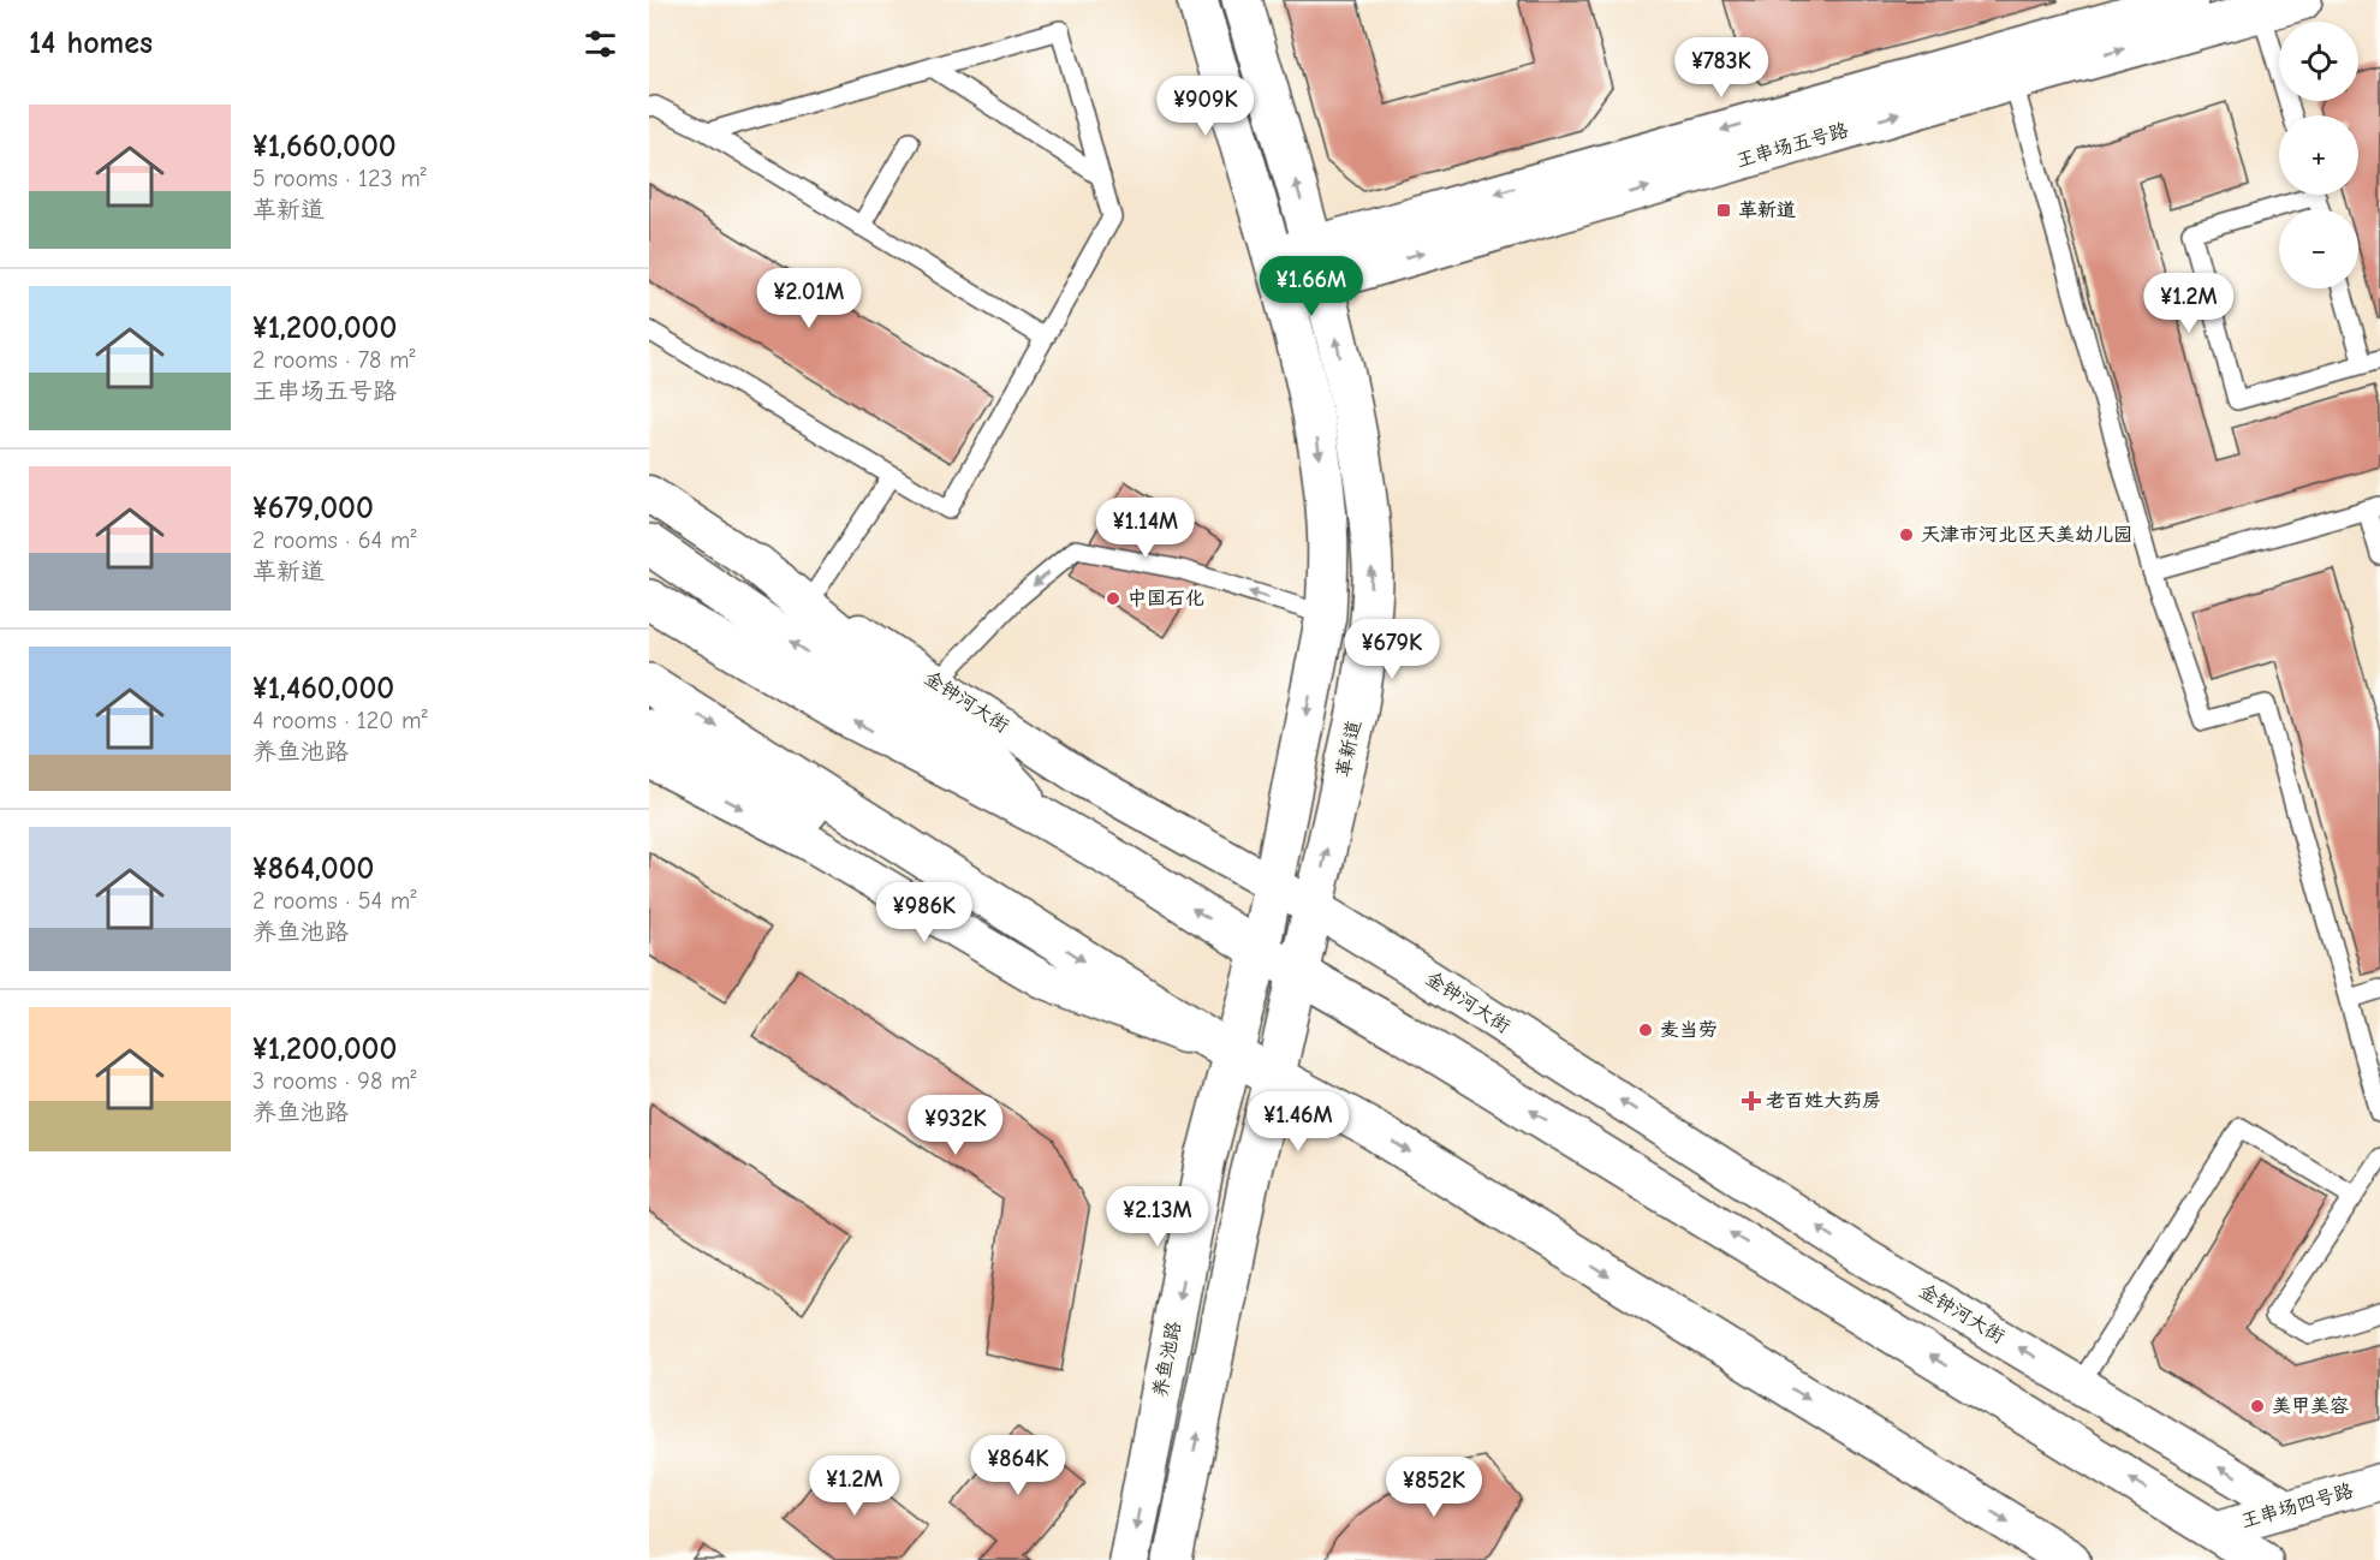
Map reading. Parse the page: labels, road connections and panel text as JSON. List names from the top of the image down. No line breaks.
{"streets":{"main road":["王串场五号路","革新道","养鱼池路"],"street":["金钟河大街","王串场四号路"]},"crossings":[["王串场五号路","革新道"],["金钟河大街","革新道"],["金钟河大街","王串场四号路"]],"one_way":["金钟河大街"],"places":{"transit":["革新道"],"other":["天津市河北区天美幼儿园","中国石化","麦当劳","美甲美容"],"health":["老百姓大药房"]},"page":{"heading":"14 homes","map_buttons":["+","−"],"price":["¥783K","¥909K","¥1.66M","¥2.01M","¥1.2M","¥1.14M","¥679K","¥986K","¥1.46M","¥932K","¥2.13M","¥864K","¥1.2M","¥852K"],"list":[{"name":"¥1,660,000","note":"5 rooms · 123 m² · 革新道"},{"name":"¥1,200,000","note":"2 rooms · 78 m² · 王串场五号路"},{"name":"¥679,000","note":"2 rooms · 64 m² · 革新道"},{"name":"¥1,460,000","note":"4 rooms · 120 m² · 养鱼池路"},{"name":"¥864,000","note":"2 rooms · 54 m² · 养鱼池路"},{"name":"¥1,200,000","note":"3 rooms · 98 m² · 养鱼池路"}]}}
